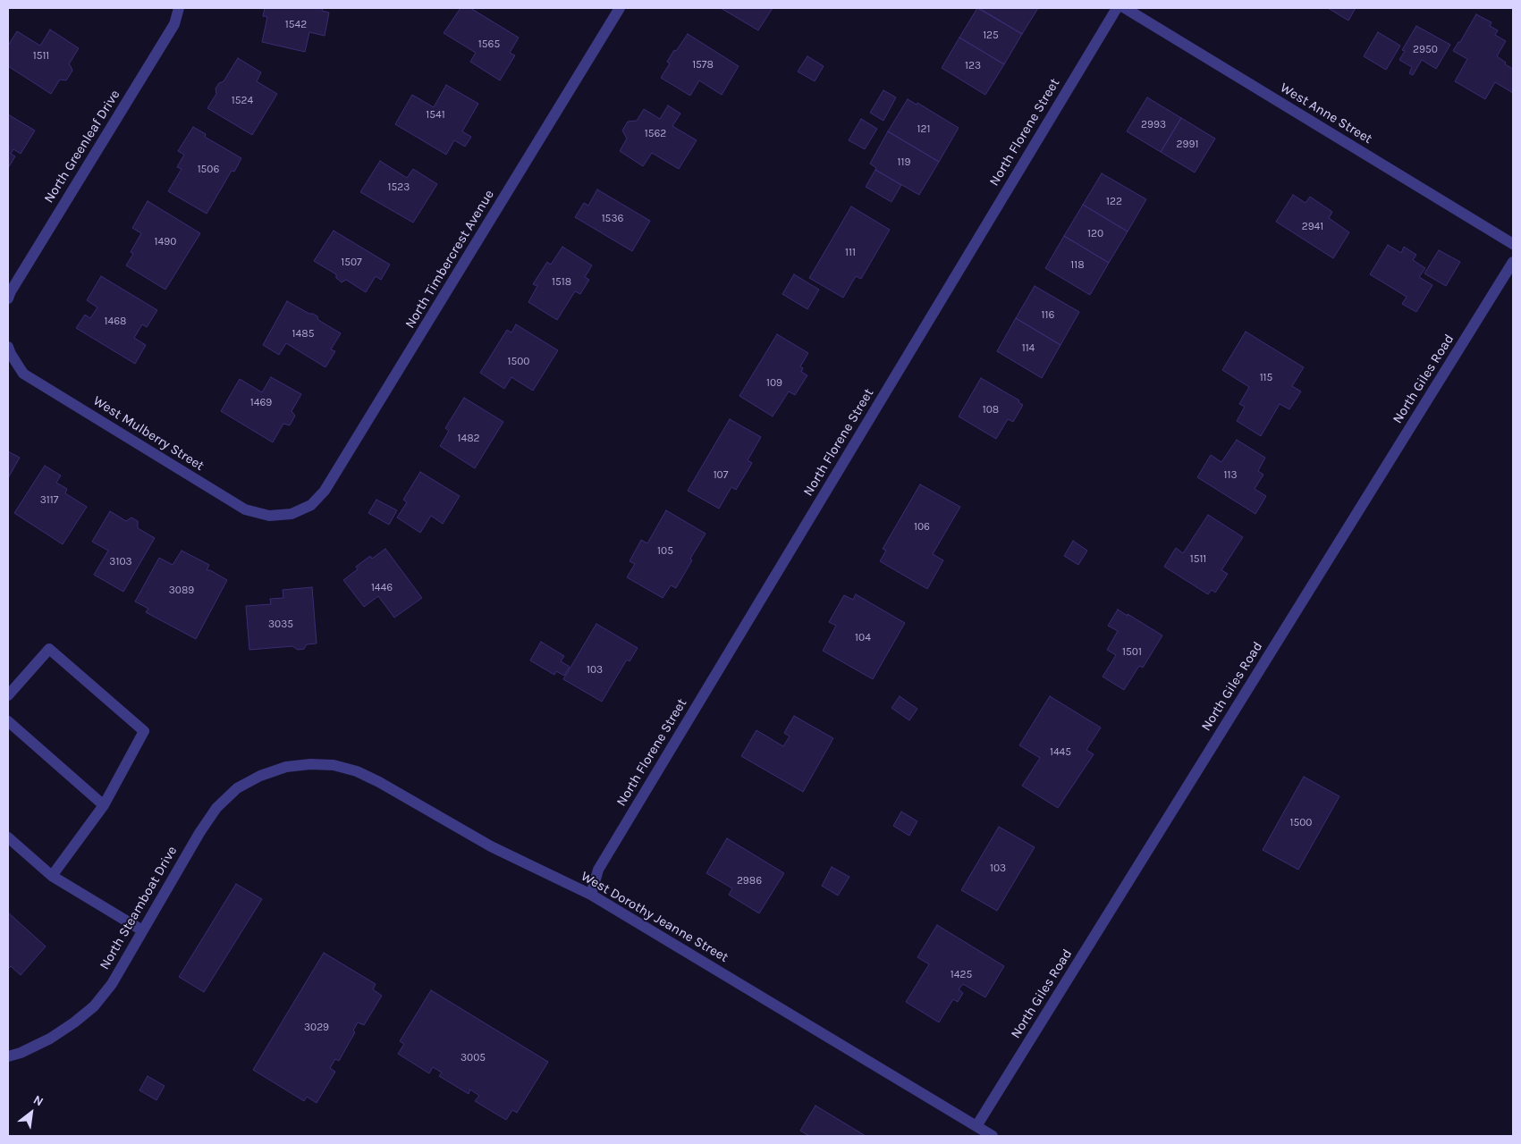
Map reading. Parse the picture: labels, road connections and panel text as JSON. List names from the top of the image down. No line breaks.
{"streets":{"street":["West Anne Street","North Florene Street","North Greenleaf Drive","North Timbercrest Avenue","North Giles Road","West Mulberry Street","North Steamboat Drive","West Dorothy Jeanne Street"]},"crossings":[["North Florene Street","West Dorothy Jeanne Street"],["North Timbercrest Avenue","West Mulberry Street"],["North Giles Road","West Dorothy Jeanne Street"],["North Steamboat Drive","West Dorothy Jeanne Street"]],"house_numbers":["1542","125","1565","2950","1511","1578","123","1524","1541","2993","121","1562","2991","119","1506","1523","122","1536","2941","120","1490","111","1507","118","1518","116","1468","1485","114","1500","115","109","1469","108","1482","107","113","3117","106","105","1511","3103","1446","3089","3035","104","1501","103","1445","1500","103","2986","1425","3029","3005"],"north":"top right"}
